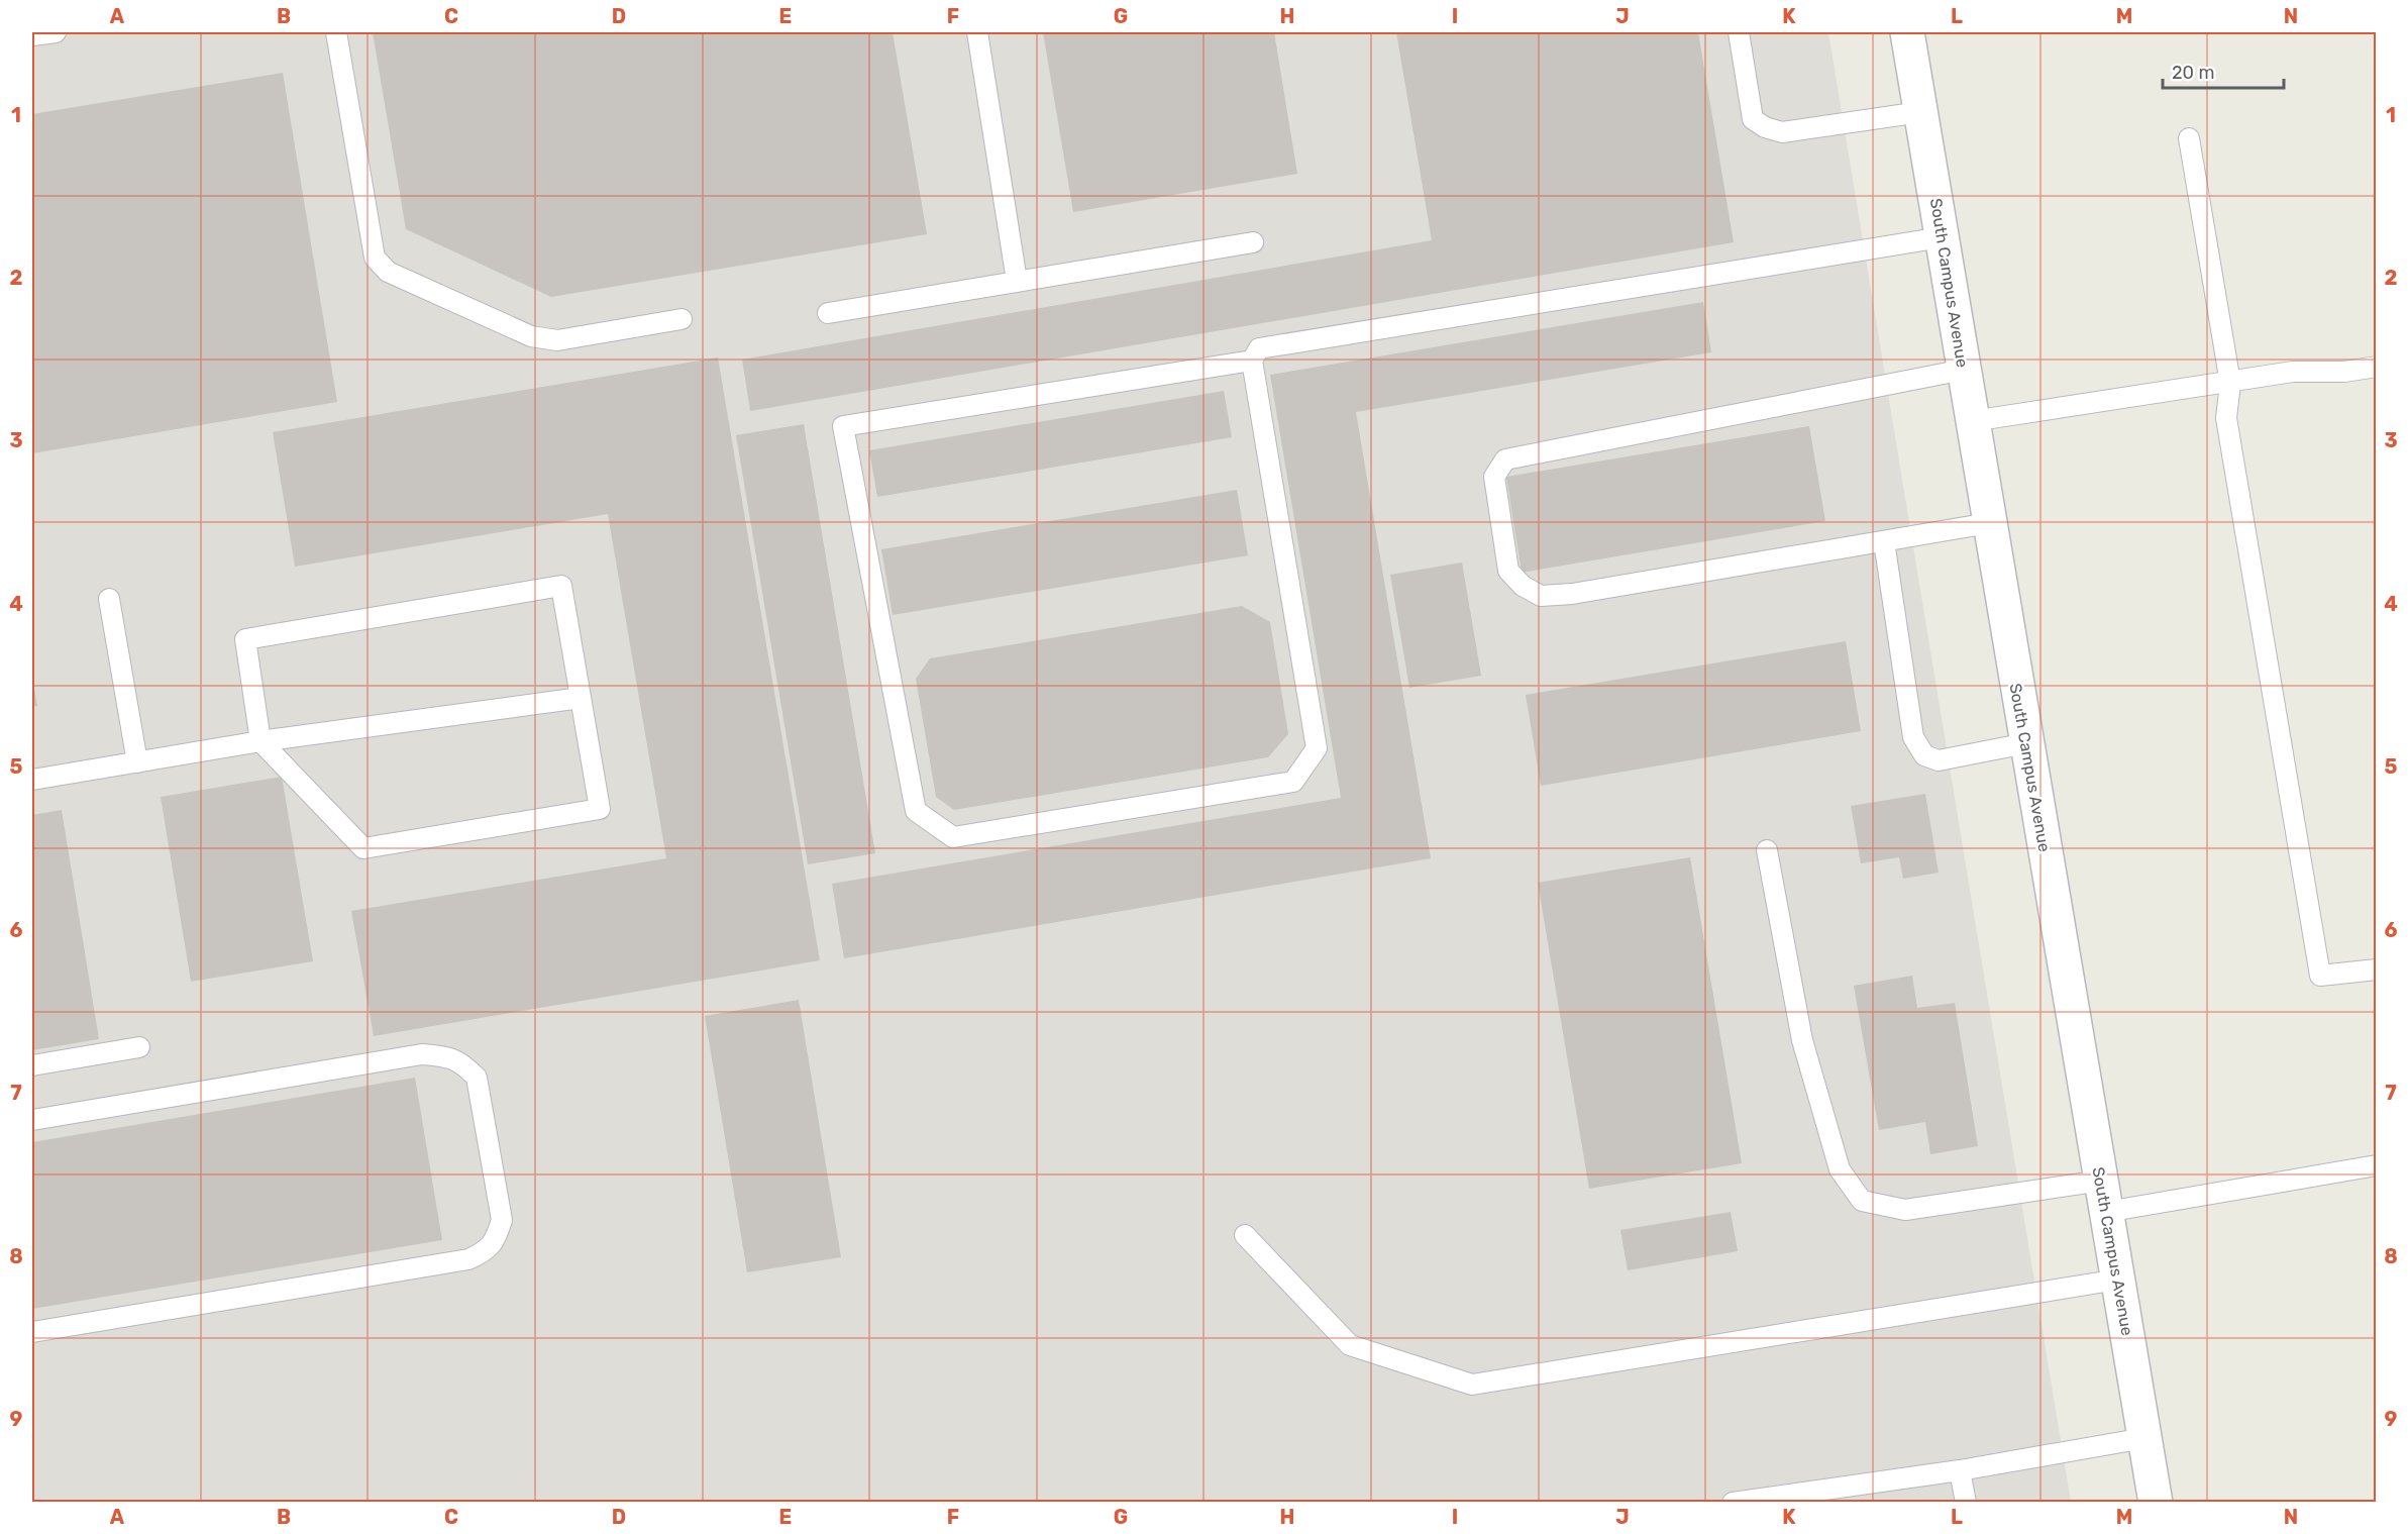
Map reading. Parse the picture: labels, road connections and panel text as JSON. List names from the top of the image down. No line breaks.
{"streets":{"street":["South Campus Avenue"]},"scale_bar":"20 m","grid":{"columns":["A","B","C","D","E","F","G","H","I","J","K","L","M","N"],"rows":["1","2","3","4","5","6","7","8","9"]}}
